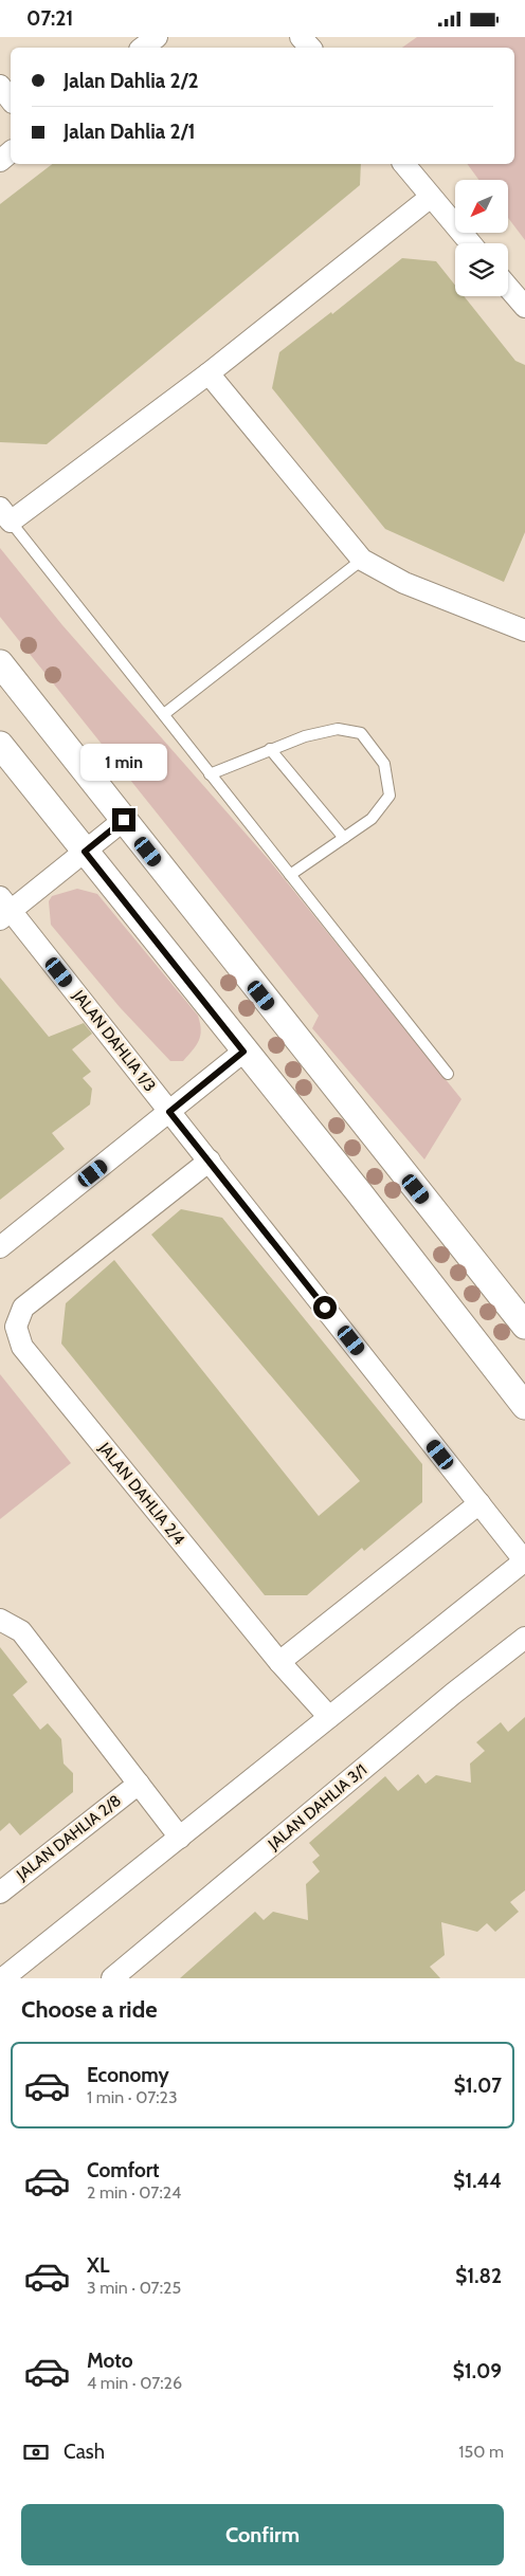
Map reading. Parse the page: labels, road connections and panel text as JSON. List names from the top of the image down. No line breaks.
{"streets":{"street":["JALAN DAHLIA 1/3","JALAN DAHLIA 2/4","JALAN DAHLIA 3/1","JALAN DAHLIA 2/8"]},"crossings":[["JALAN DAHLIA 1/3","JALAN DAHLIA 2/4"]],"north":"bottom left","page":{"status":"07:21","banner":["Jalan Dahlia 2/2","Jalan Dahlia 2/1"],"bubble":"1 min","heading":"Choose a ride","list":[{"name":"Economy","note":"1 min · 07:23","value":"$1.07"},{"name":"Comfort","note":"2 min · 07:24","value":"$1.44"},{"name":"XL","note":"3 min · 07:25","value":"$1.82"},{"name":"Moto","note":"4 min · 07:26","value":"$1.09"}],"pay":["Cash","150 m"],"buttons":"Confirm"}}
